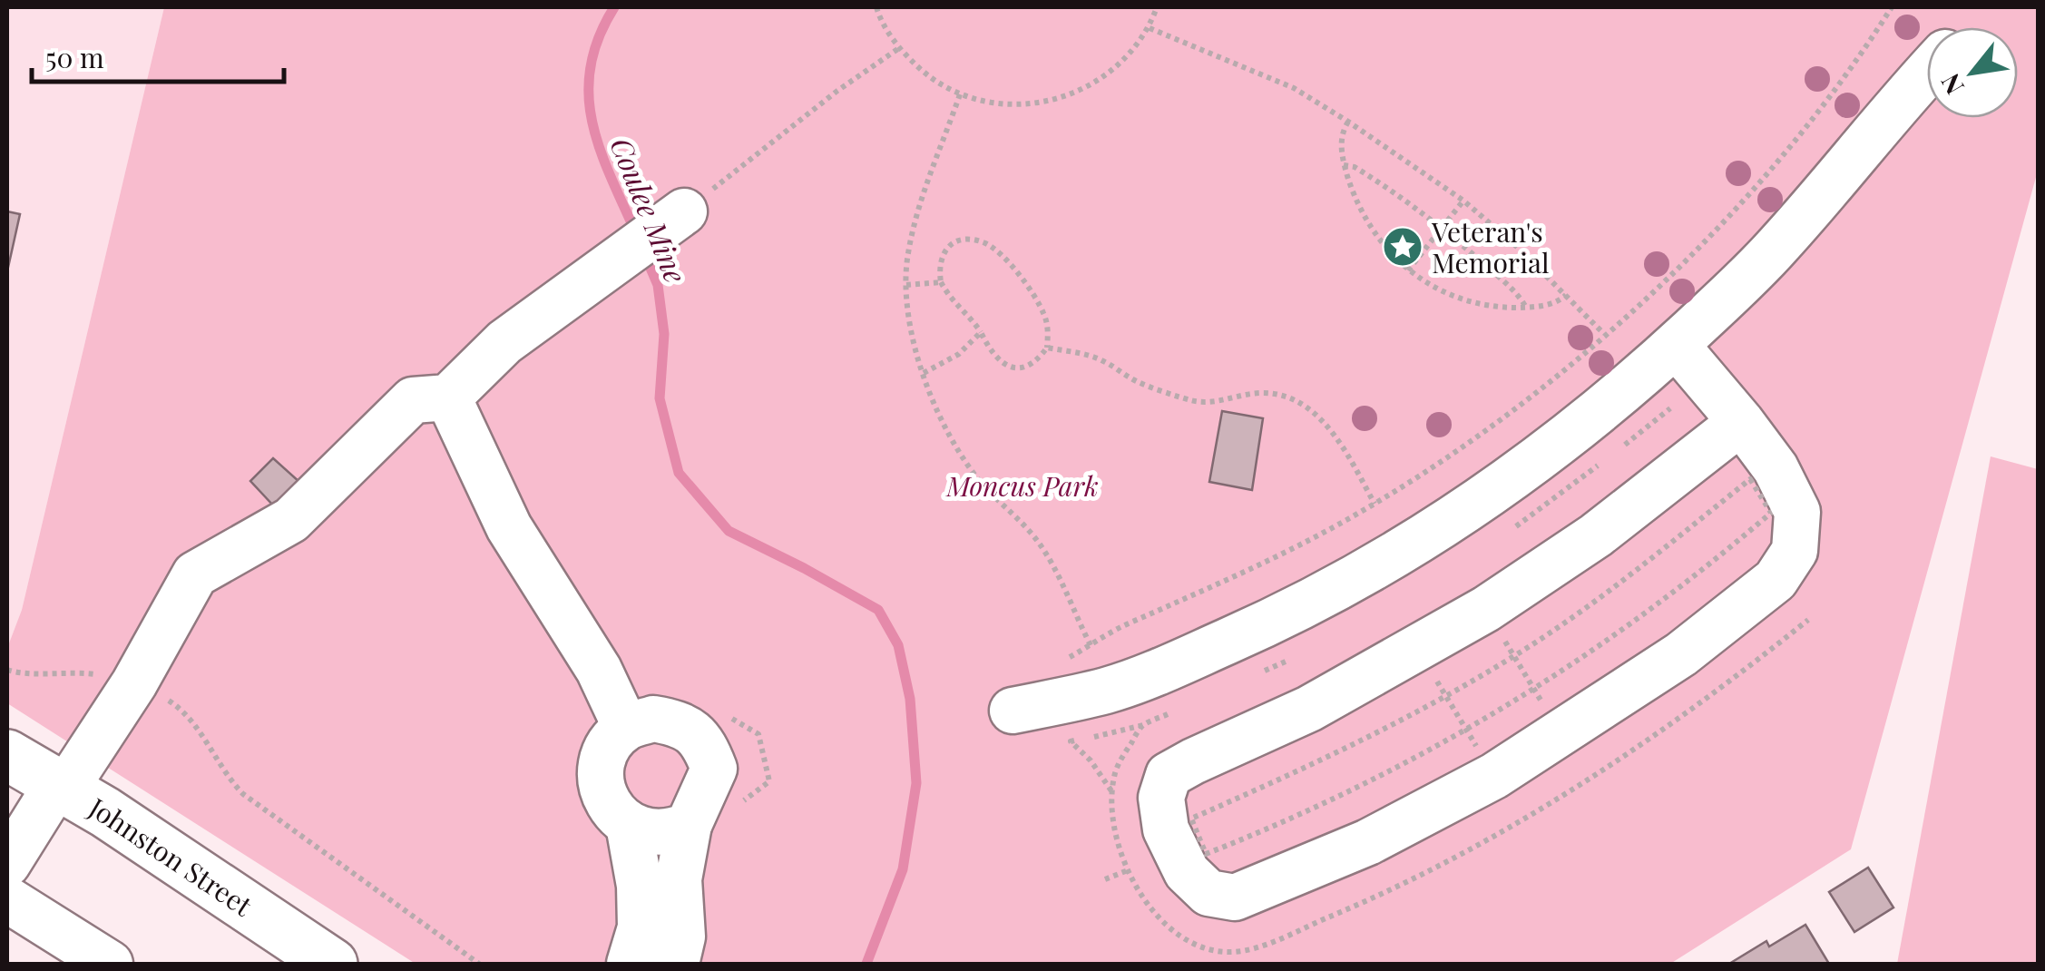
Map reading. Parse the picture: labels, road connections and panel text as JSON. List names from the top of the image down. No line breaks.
{"streets":{"main road":["Johnston Street"]},"water":["Coulee Mine"],"parks":["Moncus Park"],"places":{"place":["Veteran's Memorial"]},"scale_bar":"50 m","north":"bottom left"}
